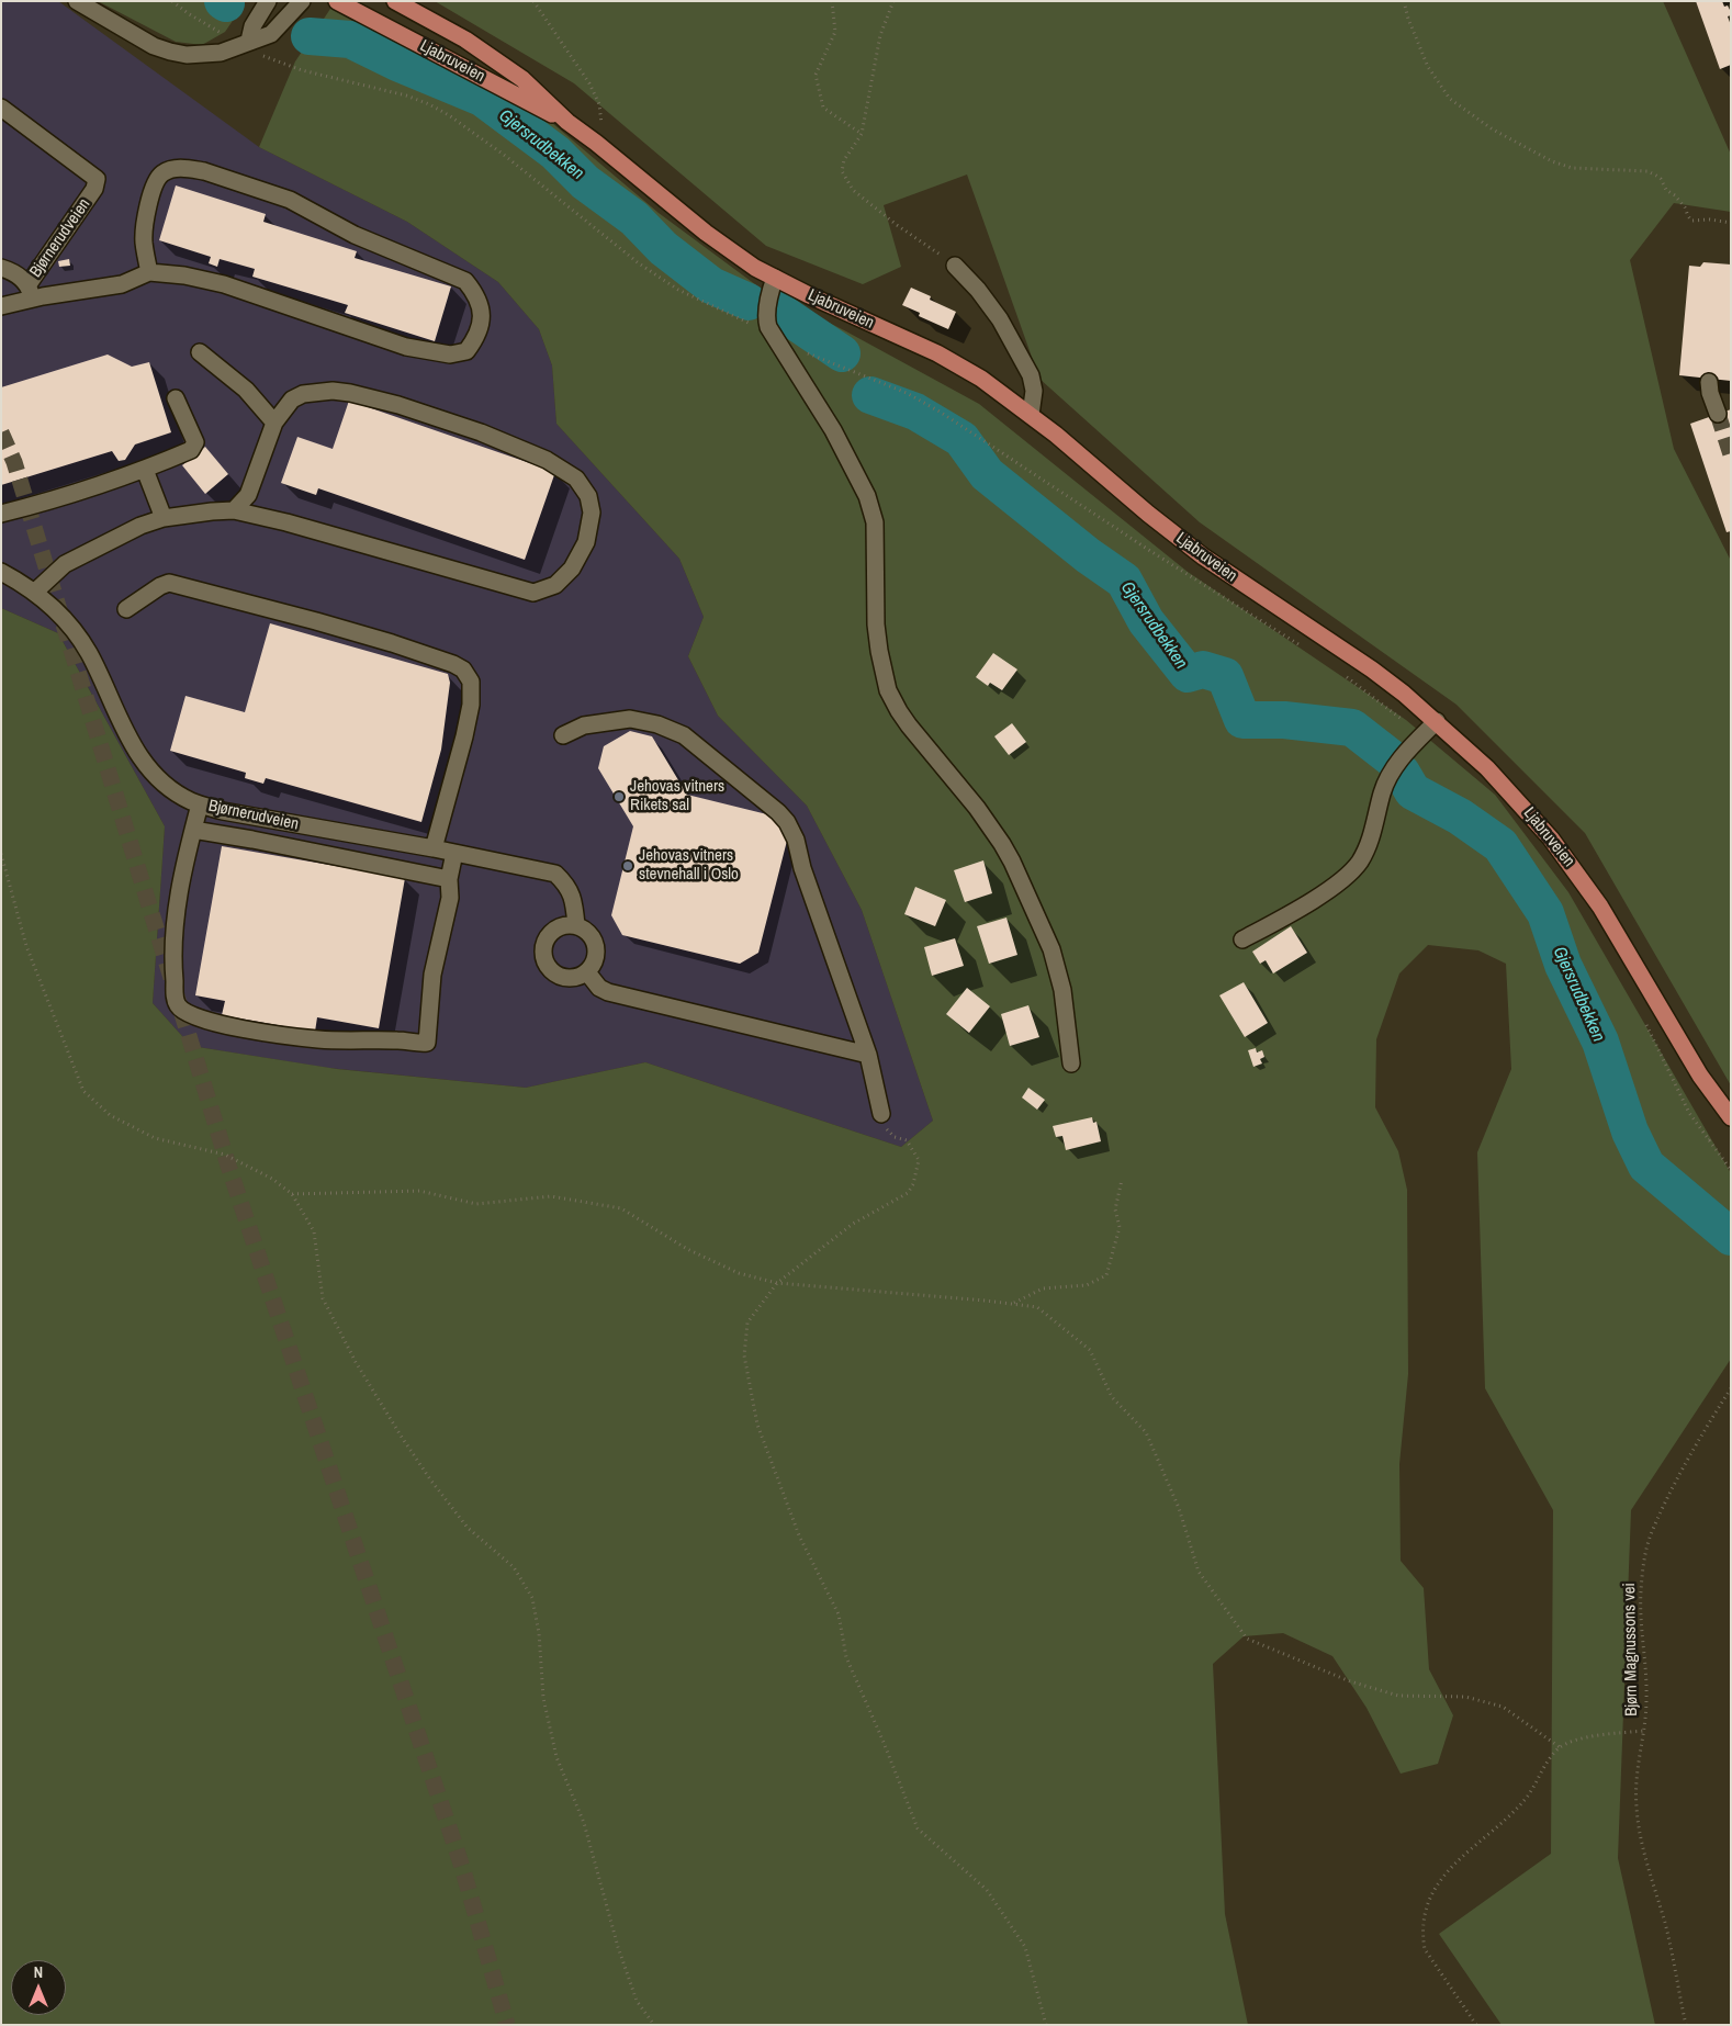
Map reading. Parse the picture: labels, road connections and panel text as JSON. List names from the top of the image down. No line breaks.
{"streets":{"main road":["Ljabruveien"],"street":["Bjørnerudveien"],"path":["Bjørn Magnussons vei"]},"water":["Gjersrudbekken"],"places":["Jehovas vitners Rikets sal","Jehovas vitners stevnehall i Oslo"],"north":"top"}
